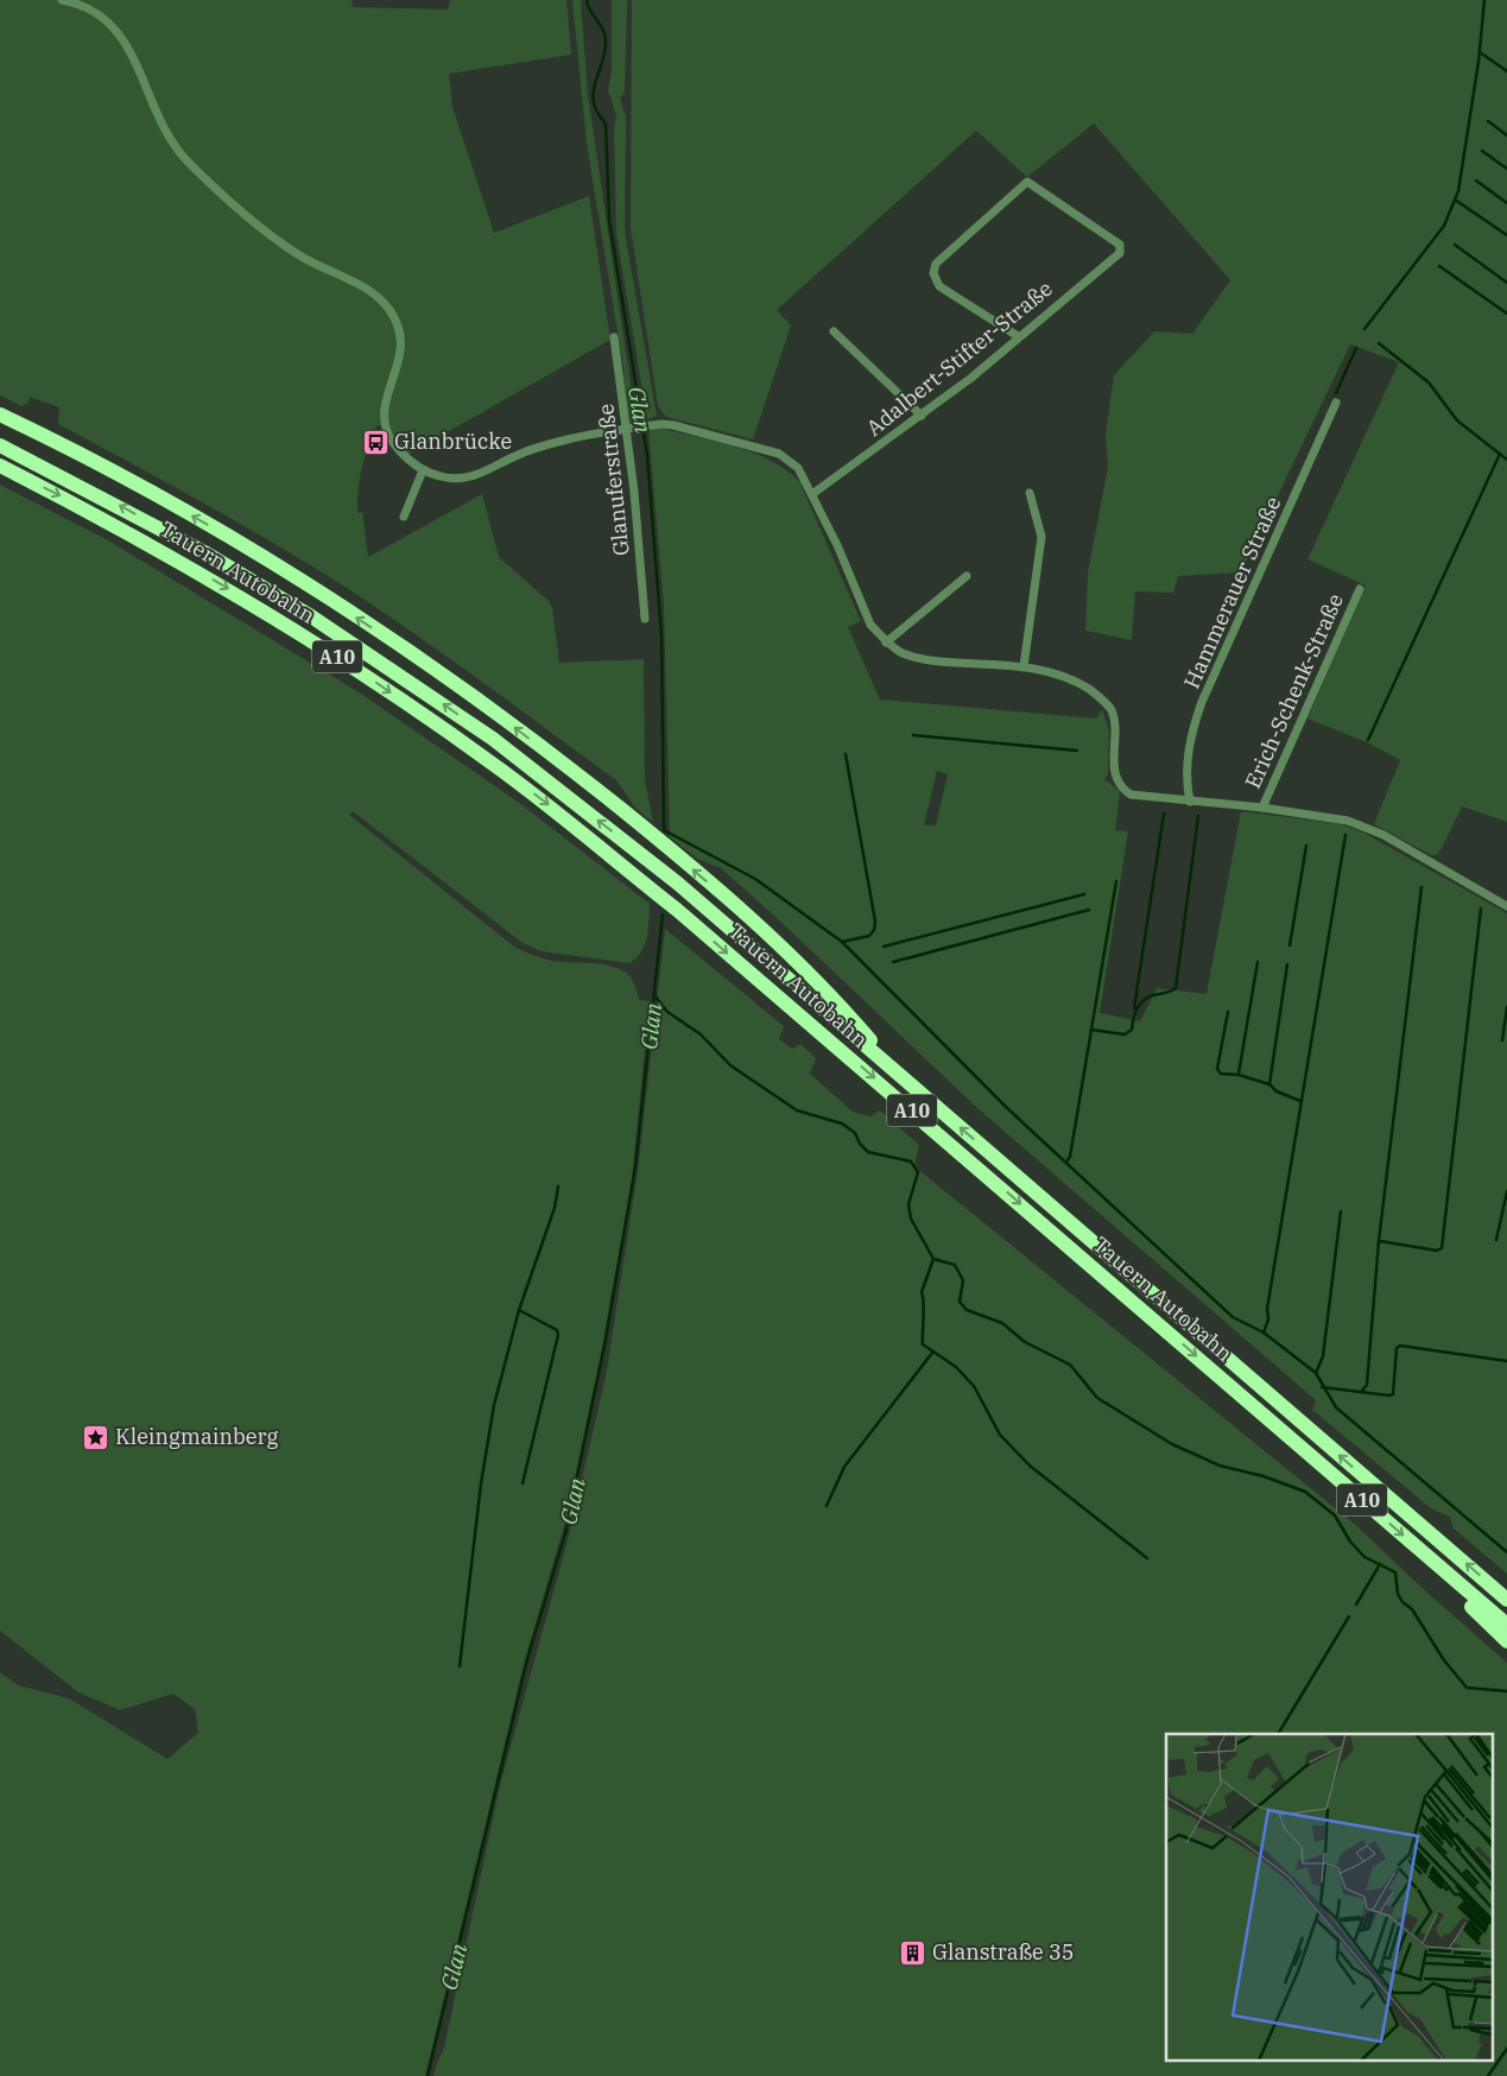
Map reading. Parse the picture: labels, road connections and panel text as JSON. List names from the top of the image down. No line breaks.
{"streets":{"highway":["Tauern Autobahn","A10"],"street":["Adalbert-Stifter-Straße","Glanuferstraße","Hammerauer Straße","Erich-Schenk-Straße"]},"crossings":[["Tauern Autobahn","A10"]],"water":["Glan"],"places":{"bus stop":["Glanbrücke"],"place":["Kleingmainberg"],"building":["Glanstraße 35"]}}
